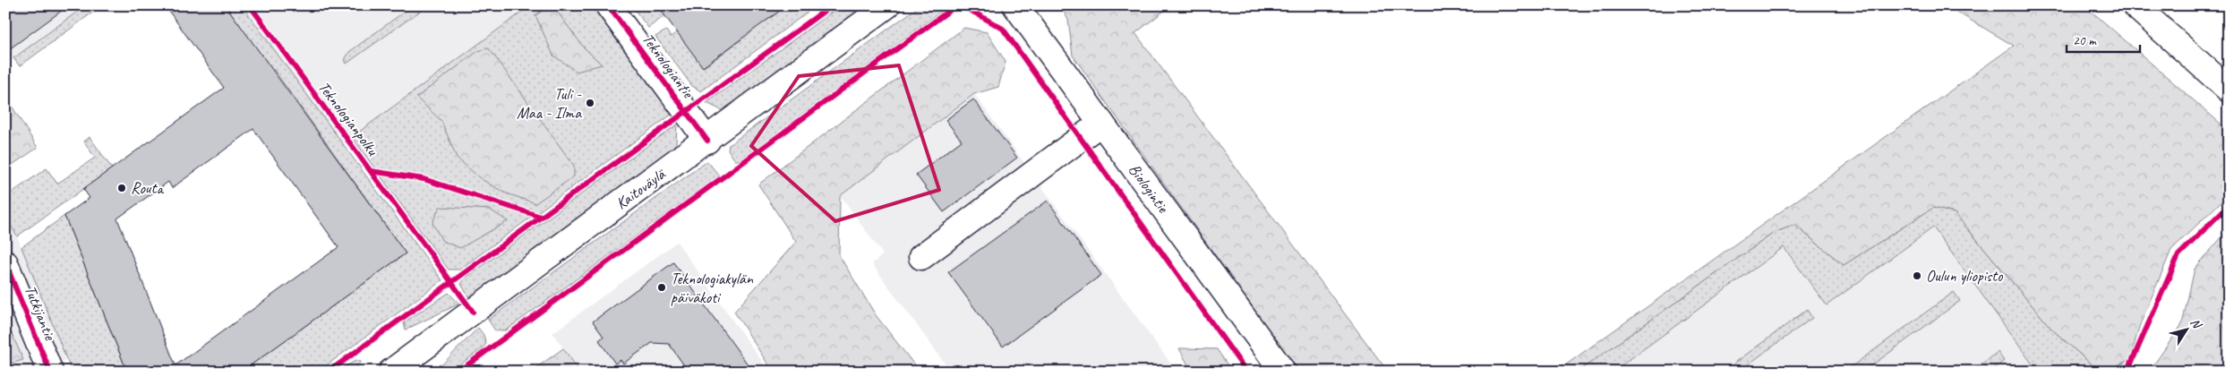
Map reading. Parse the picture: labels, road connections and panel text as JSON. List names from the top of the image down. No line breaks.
{"streets":{"street":["Teknologiantie","Biologintie","Kaitoväylä","Tutkijantie"],"cycle path":["Teknologianpolku"]},"crossings":[["Teknologiantie","Kaitoväylä"]],"places":["Tuli - Maa - Ilma","Routa","Oulun yliopisto","Teknologiakylän päiväkoti"],"scale_bar":"20 m","north":"top right"}
